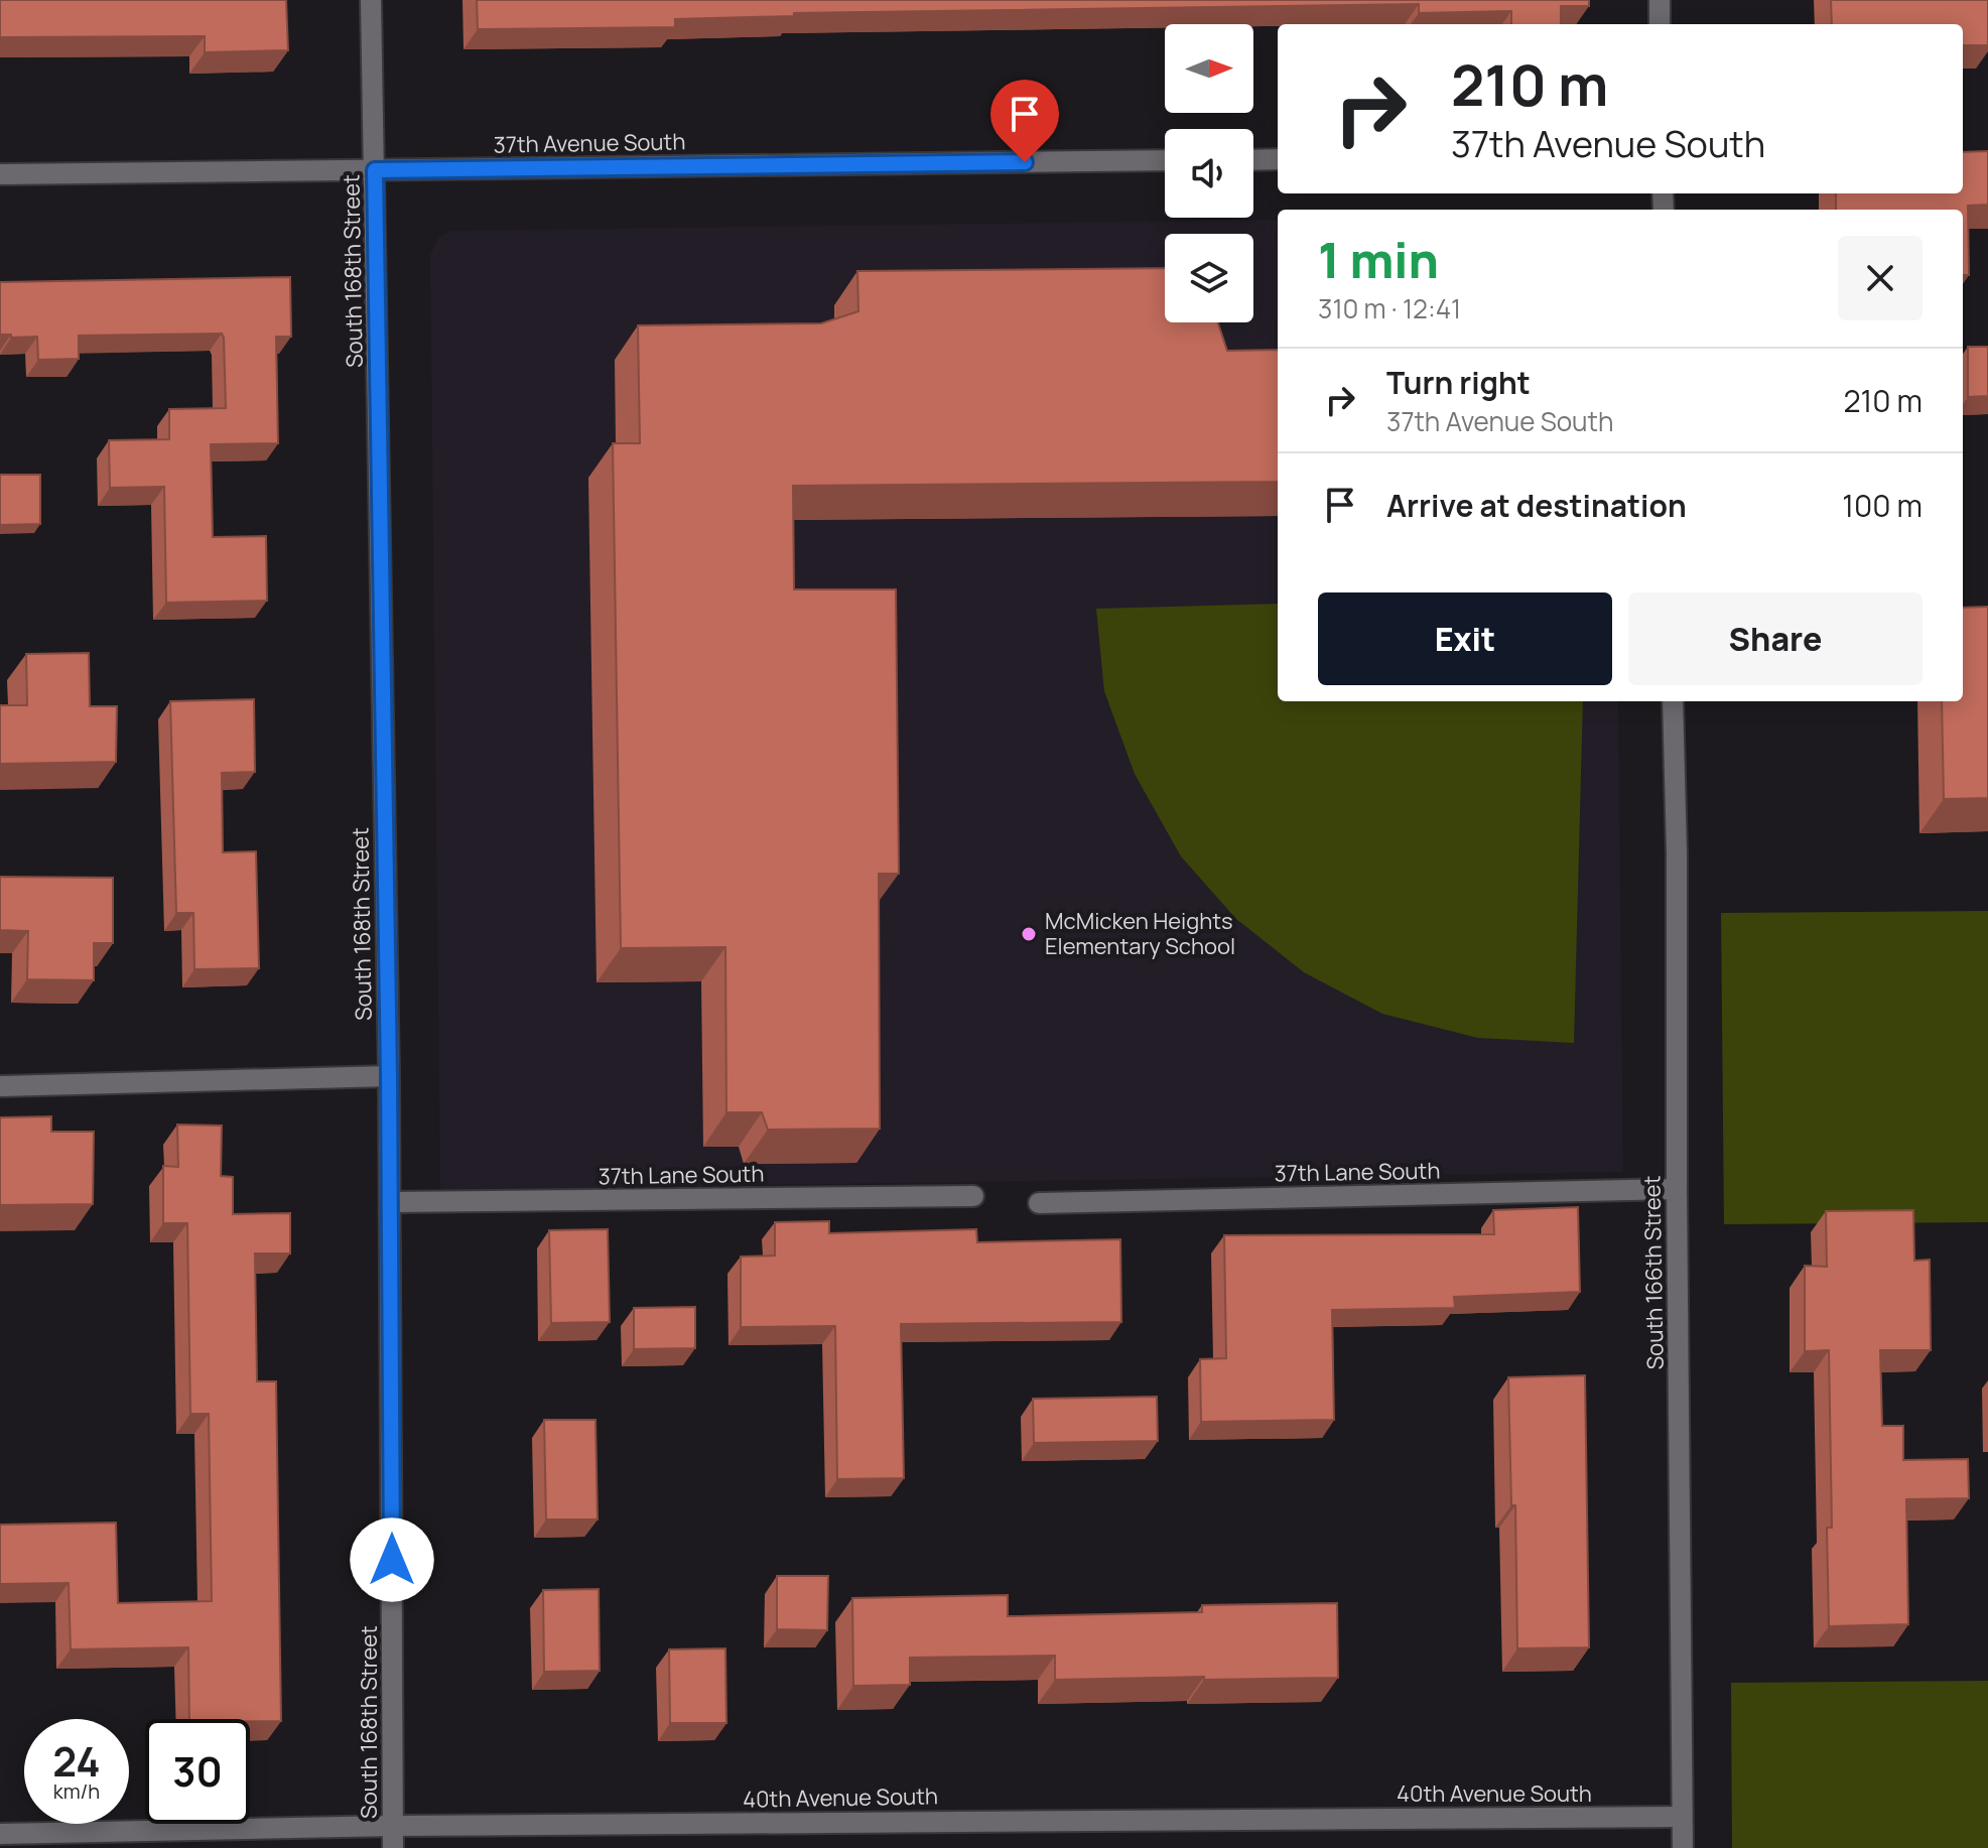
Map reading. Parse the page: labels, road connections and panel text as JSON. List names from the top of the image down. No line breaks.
{"streets":{"street":["37th Avenue South","South 168th Street","37th Lane South","South 166th Street","40th Avenue South"]},"crossings":[["37th Avenue South","South 168th Street"],["South 168th Street","37th Lane South"],["South 168th Street","40th Avenue South"],["37th Lane South","South 166th Street"],["South 166th Street","40th Avenue South"]],"places":["McMicken Heights Elementary School"],"north":"right","page":{"turn":["210 m","37th Avenue South"],"heading":["1 min","310 m · 12:41"],"list":[{"name":"Turn right","note":"37th Avenue South","value":"210 m"},{"name":"Arrive at destination","value":"100 m"}],"buttons":["Exit","Share"],"speed":"24 km/h","limit":"30"}}
